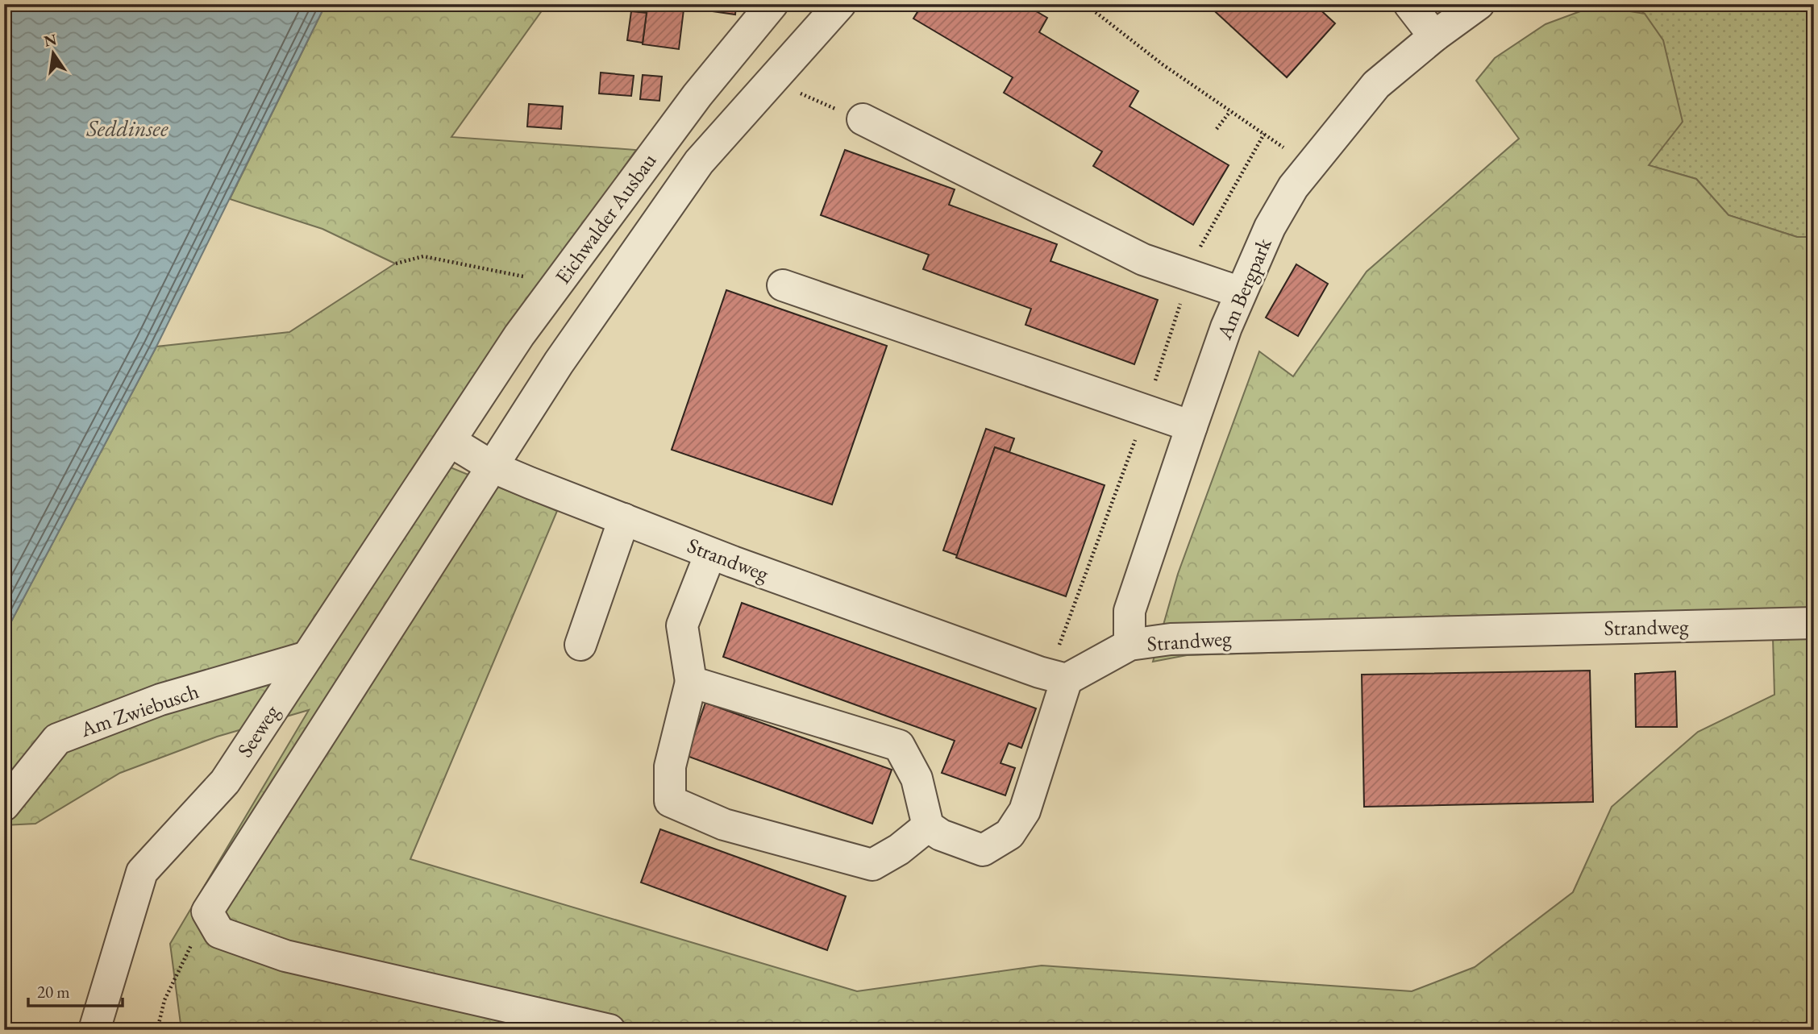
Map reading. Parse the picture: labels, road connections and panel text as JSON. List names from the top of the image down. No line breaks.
{"streets":{"street":["Eichwalder Ausbau","Am Bergpark","Strandweg","Am Zwiebusch","Seeweg"]},"crossings":[["Eichwalder Ausbau","Strandweg"],["Eichwalder Ausbau","Seeweg"],["Am Bergpark","Strandweg"],["Strandweg","Seeweg"],["Am Zwiebusch","Seeweg"]],"water":["Seddinsee"],"scale_bar":"20 m","north":"top"}
